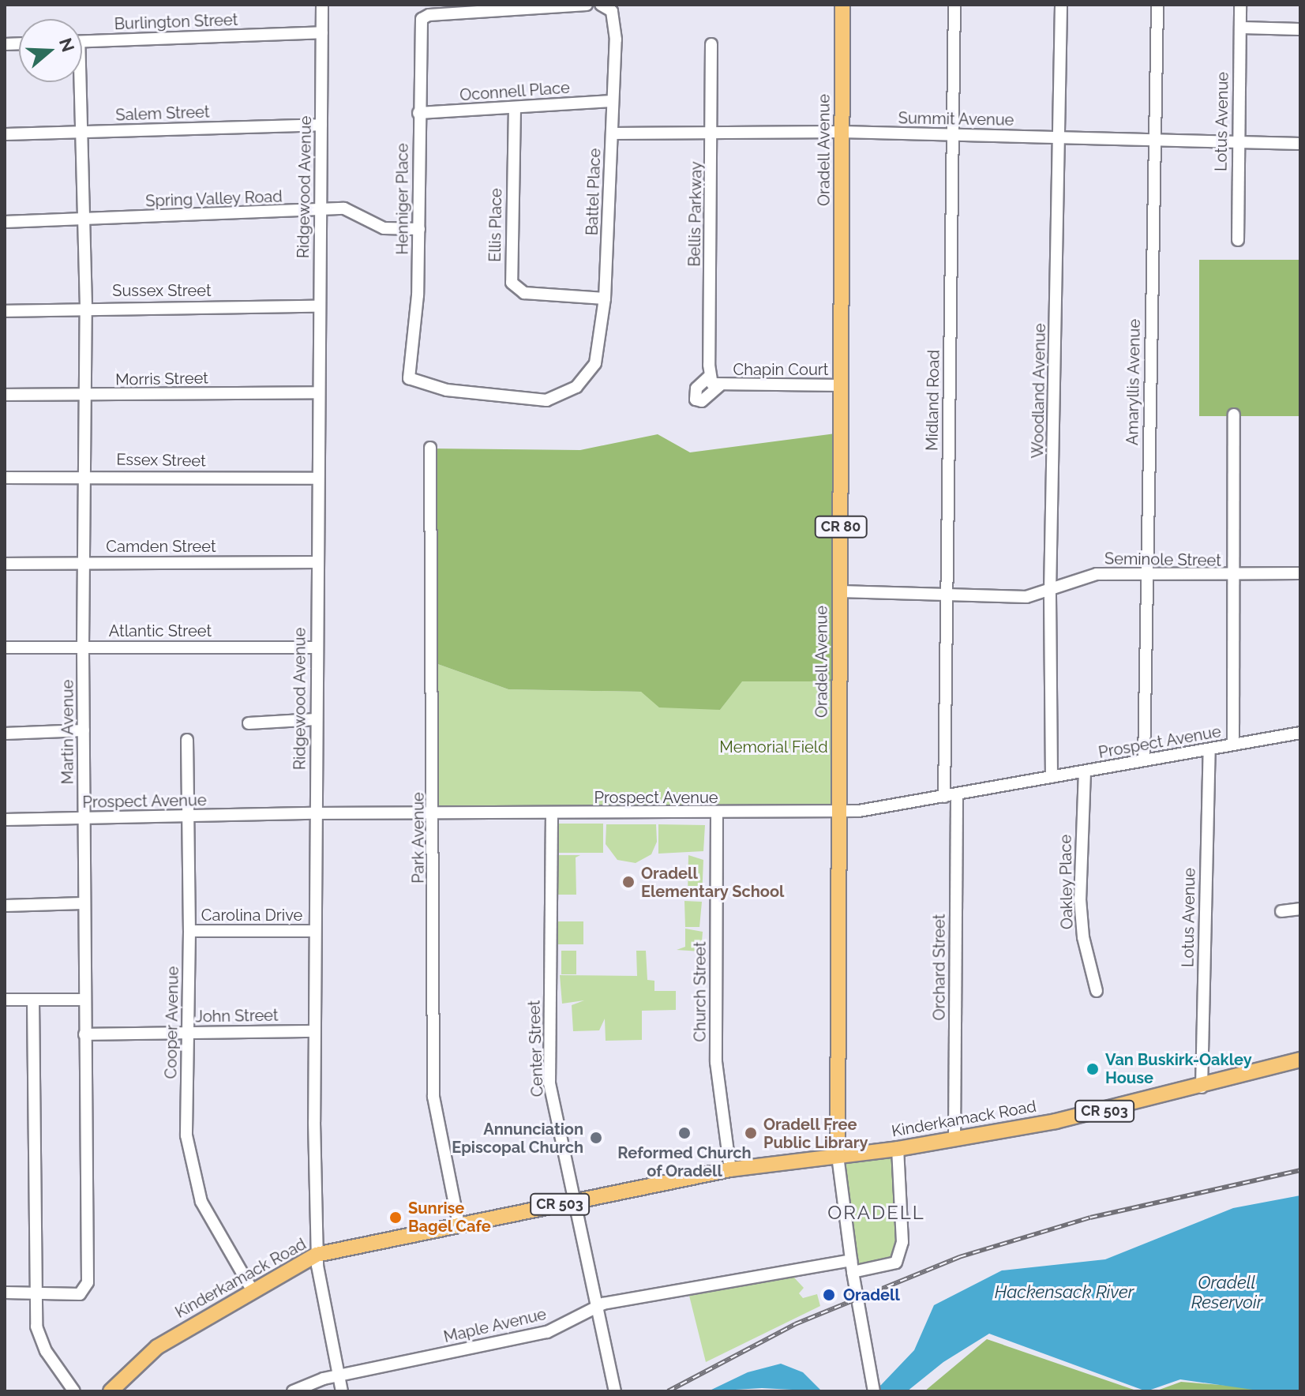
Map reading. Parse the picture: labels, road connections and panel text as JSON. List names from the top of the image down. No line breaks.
{"streets":{"main road":["Oradell Avenue","CR 80","CR 503","Kinderkamack Road"],"street":["Burlington Street","Oconnell Place","Salem Street","Summit Avenue","Lotus Avenue","Ridgewood Avenue","Battel Place","Spring Valley Road","Henniger Place","Bellis Parkway","Ellis Place","Sussex Street","Chapin Court","Morris Street","Amaryllis Avenue","Woodland Avenue","Midland Road","Essex Street","Camden Street","Seminole Street","Atlantic Street","Martin Avenue","Prospect Avenue","Park Avenue","Oakley Place","Carolina Drive","Orchard Street","Church Street","John Street","Cooper Avenue","Center Street","Maple Avenue"]},"crossings":[["Burlington Street","Ridgewood Avenue"],["Oconnell Place","Battel Place"],["Oconnell Place","Henniger Place"],["Oconnell Place","Ellis Place"],["Salem Street","Ridgewood Avenue"],["Salem Street","Martin Avenue"],["Summit Avenue","Lotus Avenue"],["Summit Avenue","Oradell Avenue"],["Summit Avenue","Battel Place"],["Summit Avenue","Bellis Parkway"],["Summit Avenue","Amaryllis Avenue"],["Summit Avenue","Woodland Avenue"],["Summit Avenue","Midland Road"],["Lotus Avenue","Prospect Avenue"],["Lotus Avenue","Kinderkamack Road"],["Oradell Avenue","Chapin Court"],["Oradell Avenue","Seminole Street"],["Oradell Avenue","Prospect Avenue"],["Oradell Avenue","Kinderkamack Road"],["Oradell Avenue","Maple Avenue"],["Ridgewood Avenue","Spring Valley Road"],["Ridgewood Avenue","Sussex Street"],["Ridgewood Avenue","Morris Street"],["Ridgewood Avenue","Essex Street"],["Ridgewood Avenue","Camden Street"],["Ridgewood Avenue","Atlantic Street"],["Ridgewood Avenue","Prospect Avenue"],["Ridgewood Avenue","Carolina Drive"],["Ridgewood Avenue","John Street"],["Ridgewood Avenue","Kinderkamack Road"],["Ridgewood Avenue","Maple Avenue"],["Battel Place","Henniger Place"],["Battel Place","Ellis Place"],["Spring Valley Road","Henniger Place"],["Spring Valley Road","Martin Avenue"],["Bellis Parkway","Chapin Court"],["Sussex Street","Martin Avenue"],["Morris Street","Martin Avenue"],["Amaryllis Avenue","Seminole Street"],["Amaryllis Avenue","Prospect Avenue"],["Woodland Avenue","Seminole Street"],["Woodland Avenue","Prospect Avenue"],["Midland Road","Seminole Street"],["Midland Road","Prospect Avenue"],["Essex Street","Martin Avenue"],["Camden Street","Martin Avenue"],["Atlantic Street","Martin Avenue"],["Martin Avenue","Prospect Avenue"],["Martin Avenue","John Street"],["Prospect Avenue","Park Avenue"],["Prospect Avenue","Oakley Place"],["Prospect Avenue","Orchard Street"],["Prospect Avenue","Church Street"],["Prospect Avenue","Cooper Avenue"],["Prospect Avenue","Center Street"],["Park Avenue","Kinderkamack Road"],["Carolina Drive","Cooper Avenue"],["Orchard Street","Kinderkamack Road"],["Church Street","Kinderkamack Road"],["John Street","Cooper Avenue"],["Cooper Avenue","Kinderkamack Road"],["Center Street","Kinderkamack Road"],["Center Street","Maple Avenue"],["Kinderkamack Road","Maple Avenue"]],"districts":["ORADELL"],"water":["Oradell Reservoir","Hackensack River"],"parks":["Memorial Field"],"places":["Oradell Elementary School","Van Buskirk-Oakley House","Reformed Church of Oradell","Oradell Free Public Library","Annunciation Episcopal Church","Sunrise Bagel Cafe","Oradell"],"north":"right"}
